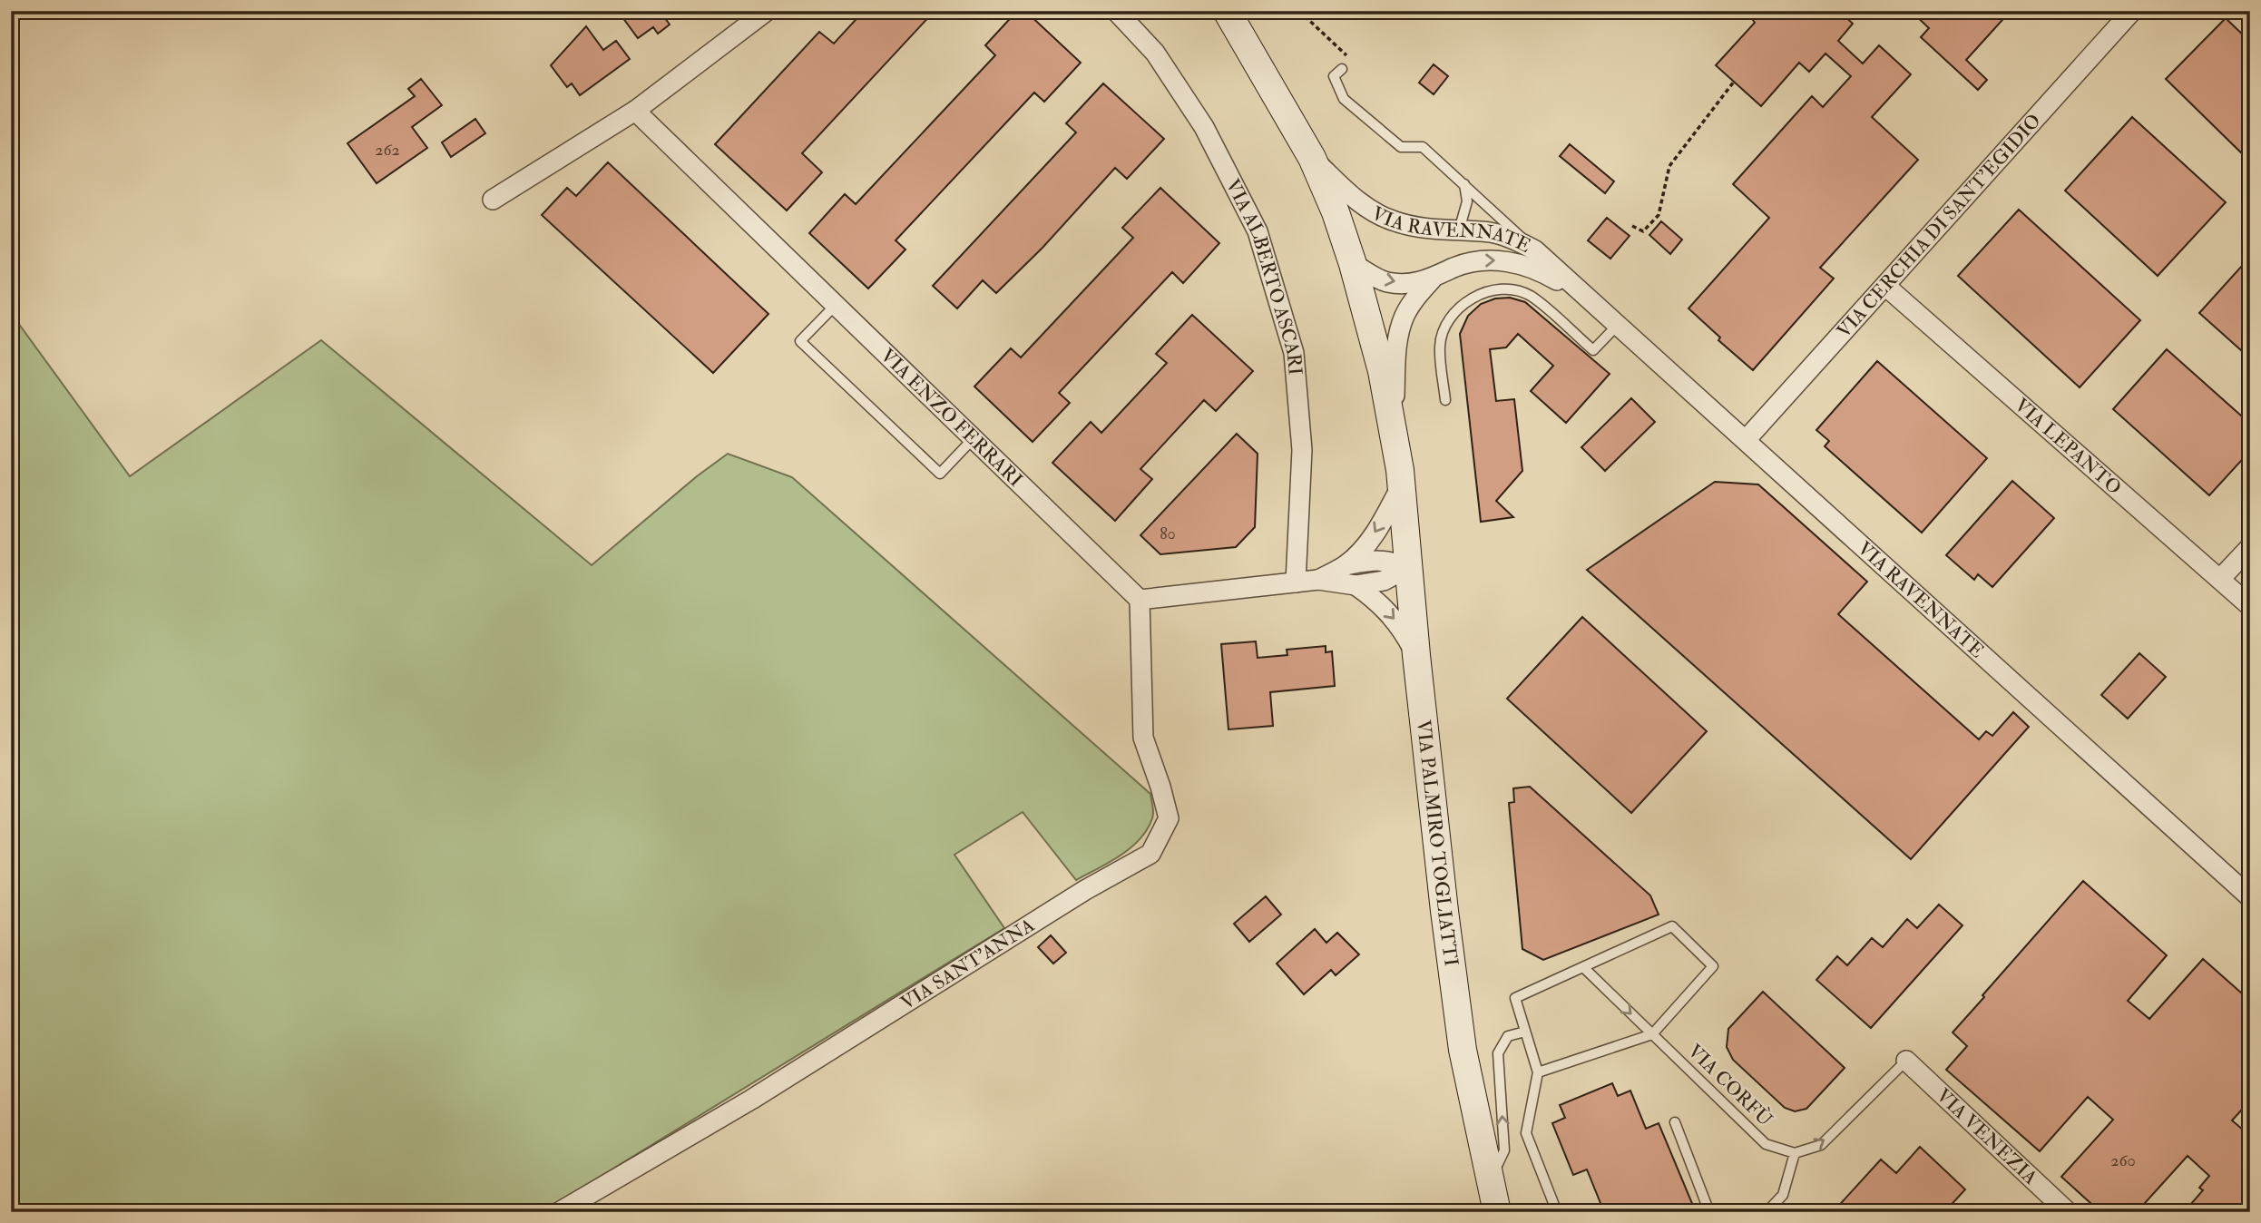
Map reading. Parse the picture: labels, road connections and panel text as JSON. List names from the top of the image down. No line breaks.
{"streets":{"main road":["VIA RAVENNATE","VIA PALMIRO TOGLIATTI"],"street":["VIA CERCHIA DI SANT'EGIDIO","VIA ALBERTO ASCARI","VIA ENZO FERRARI","VIA LEPANTO","VIA SANT'ANNA","VIA VENEZIA"],"lane":["VIA CORFÙ"]},"crossings":[["VIA CERCHIA DI SANT'EGIDIO","VIA RAVENNATE"],["VIA CERCHIA DI SANT'EGIDIO","VIA LEPANTO"],["VIA RAVENNATE","VIA PALMIRO TOGLIATTI"],["VIA ENZO FERRARI","VIA SANT'ANNA"]],"house_numbers":["262","80","260"]}
